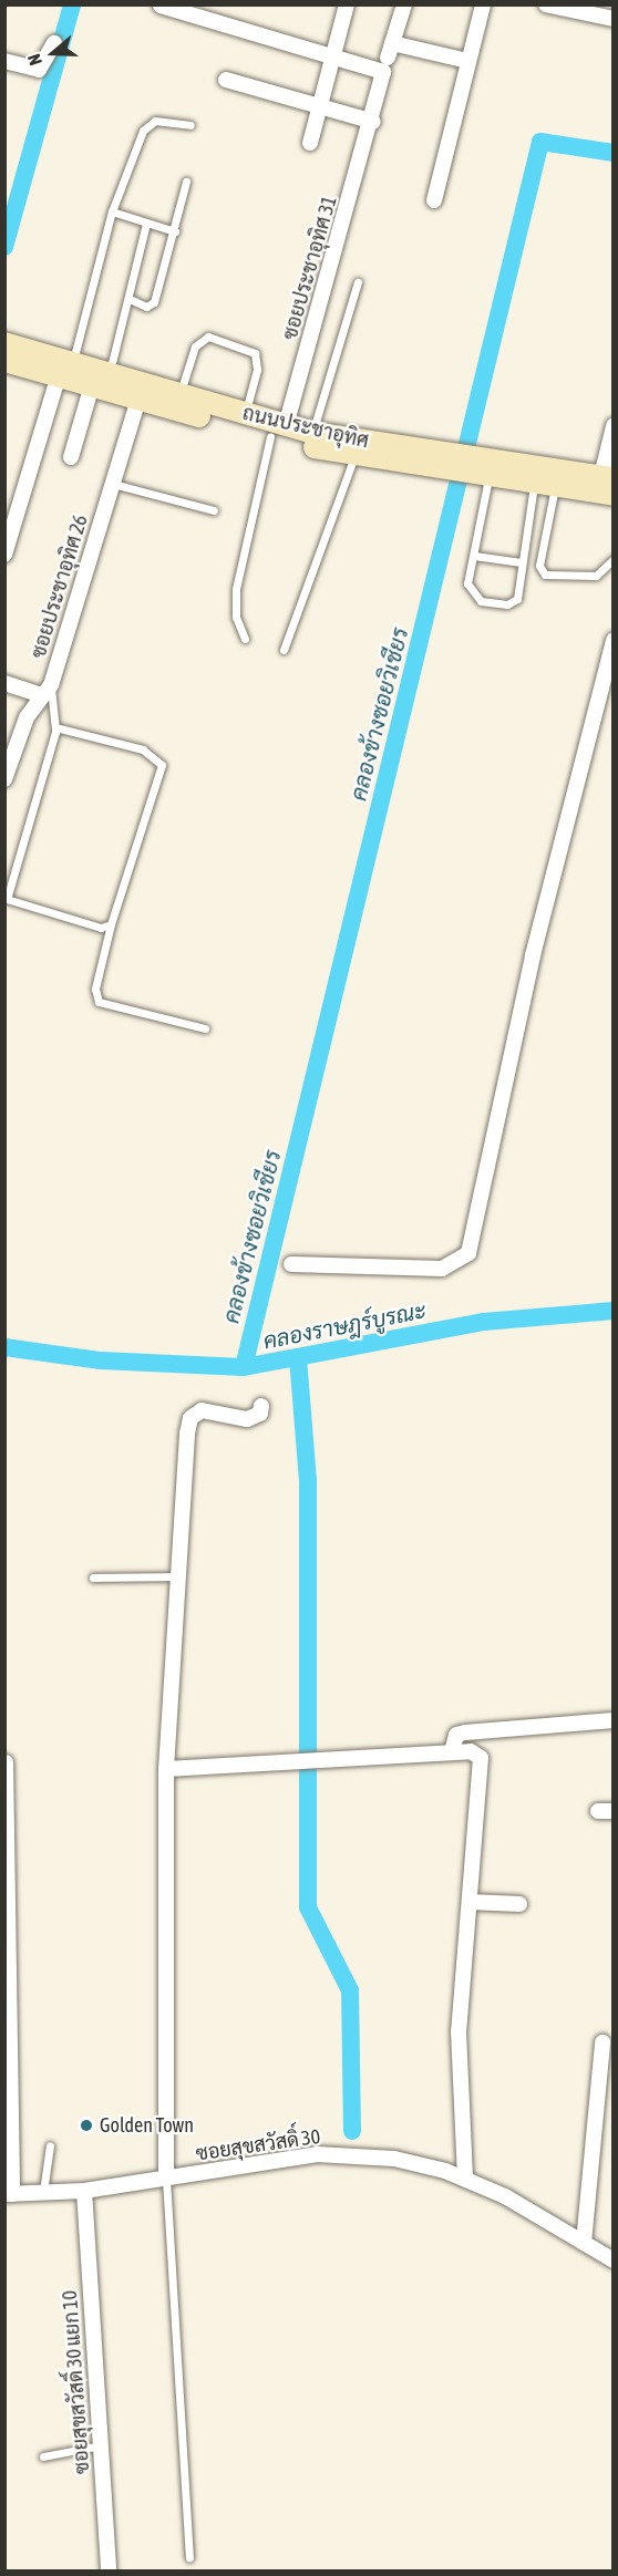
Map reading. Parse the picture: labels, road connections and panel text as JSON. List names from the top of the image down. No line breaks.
{"streets":{"main road":["ถนนประชาอุทิศ"],"street":["ซอยประชาอุทิศ 31","ซอยประชาอุทิศ 26","ซอยสุขสวัสดิ์ 30","ซอยสุขสวัสดิ์ 30 แยก 10"]},"crossings":[["ซอยประชาอุทิศ 31","ถนนประชาอุทิศ"],["ถนนประชาอุทิศ","ซอยประชาอุทิศ 26"],["ซอยสุขสวัสดิ์ 30","ซอยสุขสวัสดิ์ 30 แยก 10"]],"water":["คลองข้างซอยวิเชียร","คลองราษฎร์บูรณะ"],"places":["Golden Town"],"north":"left"}
